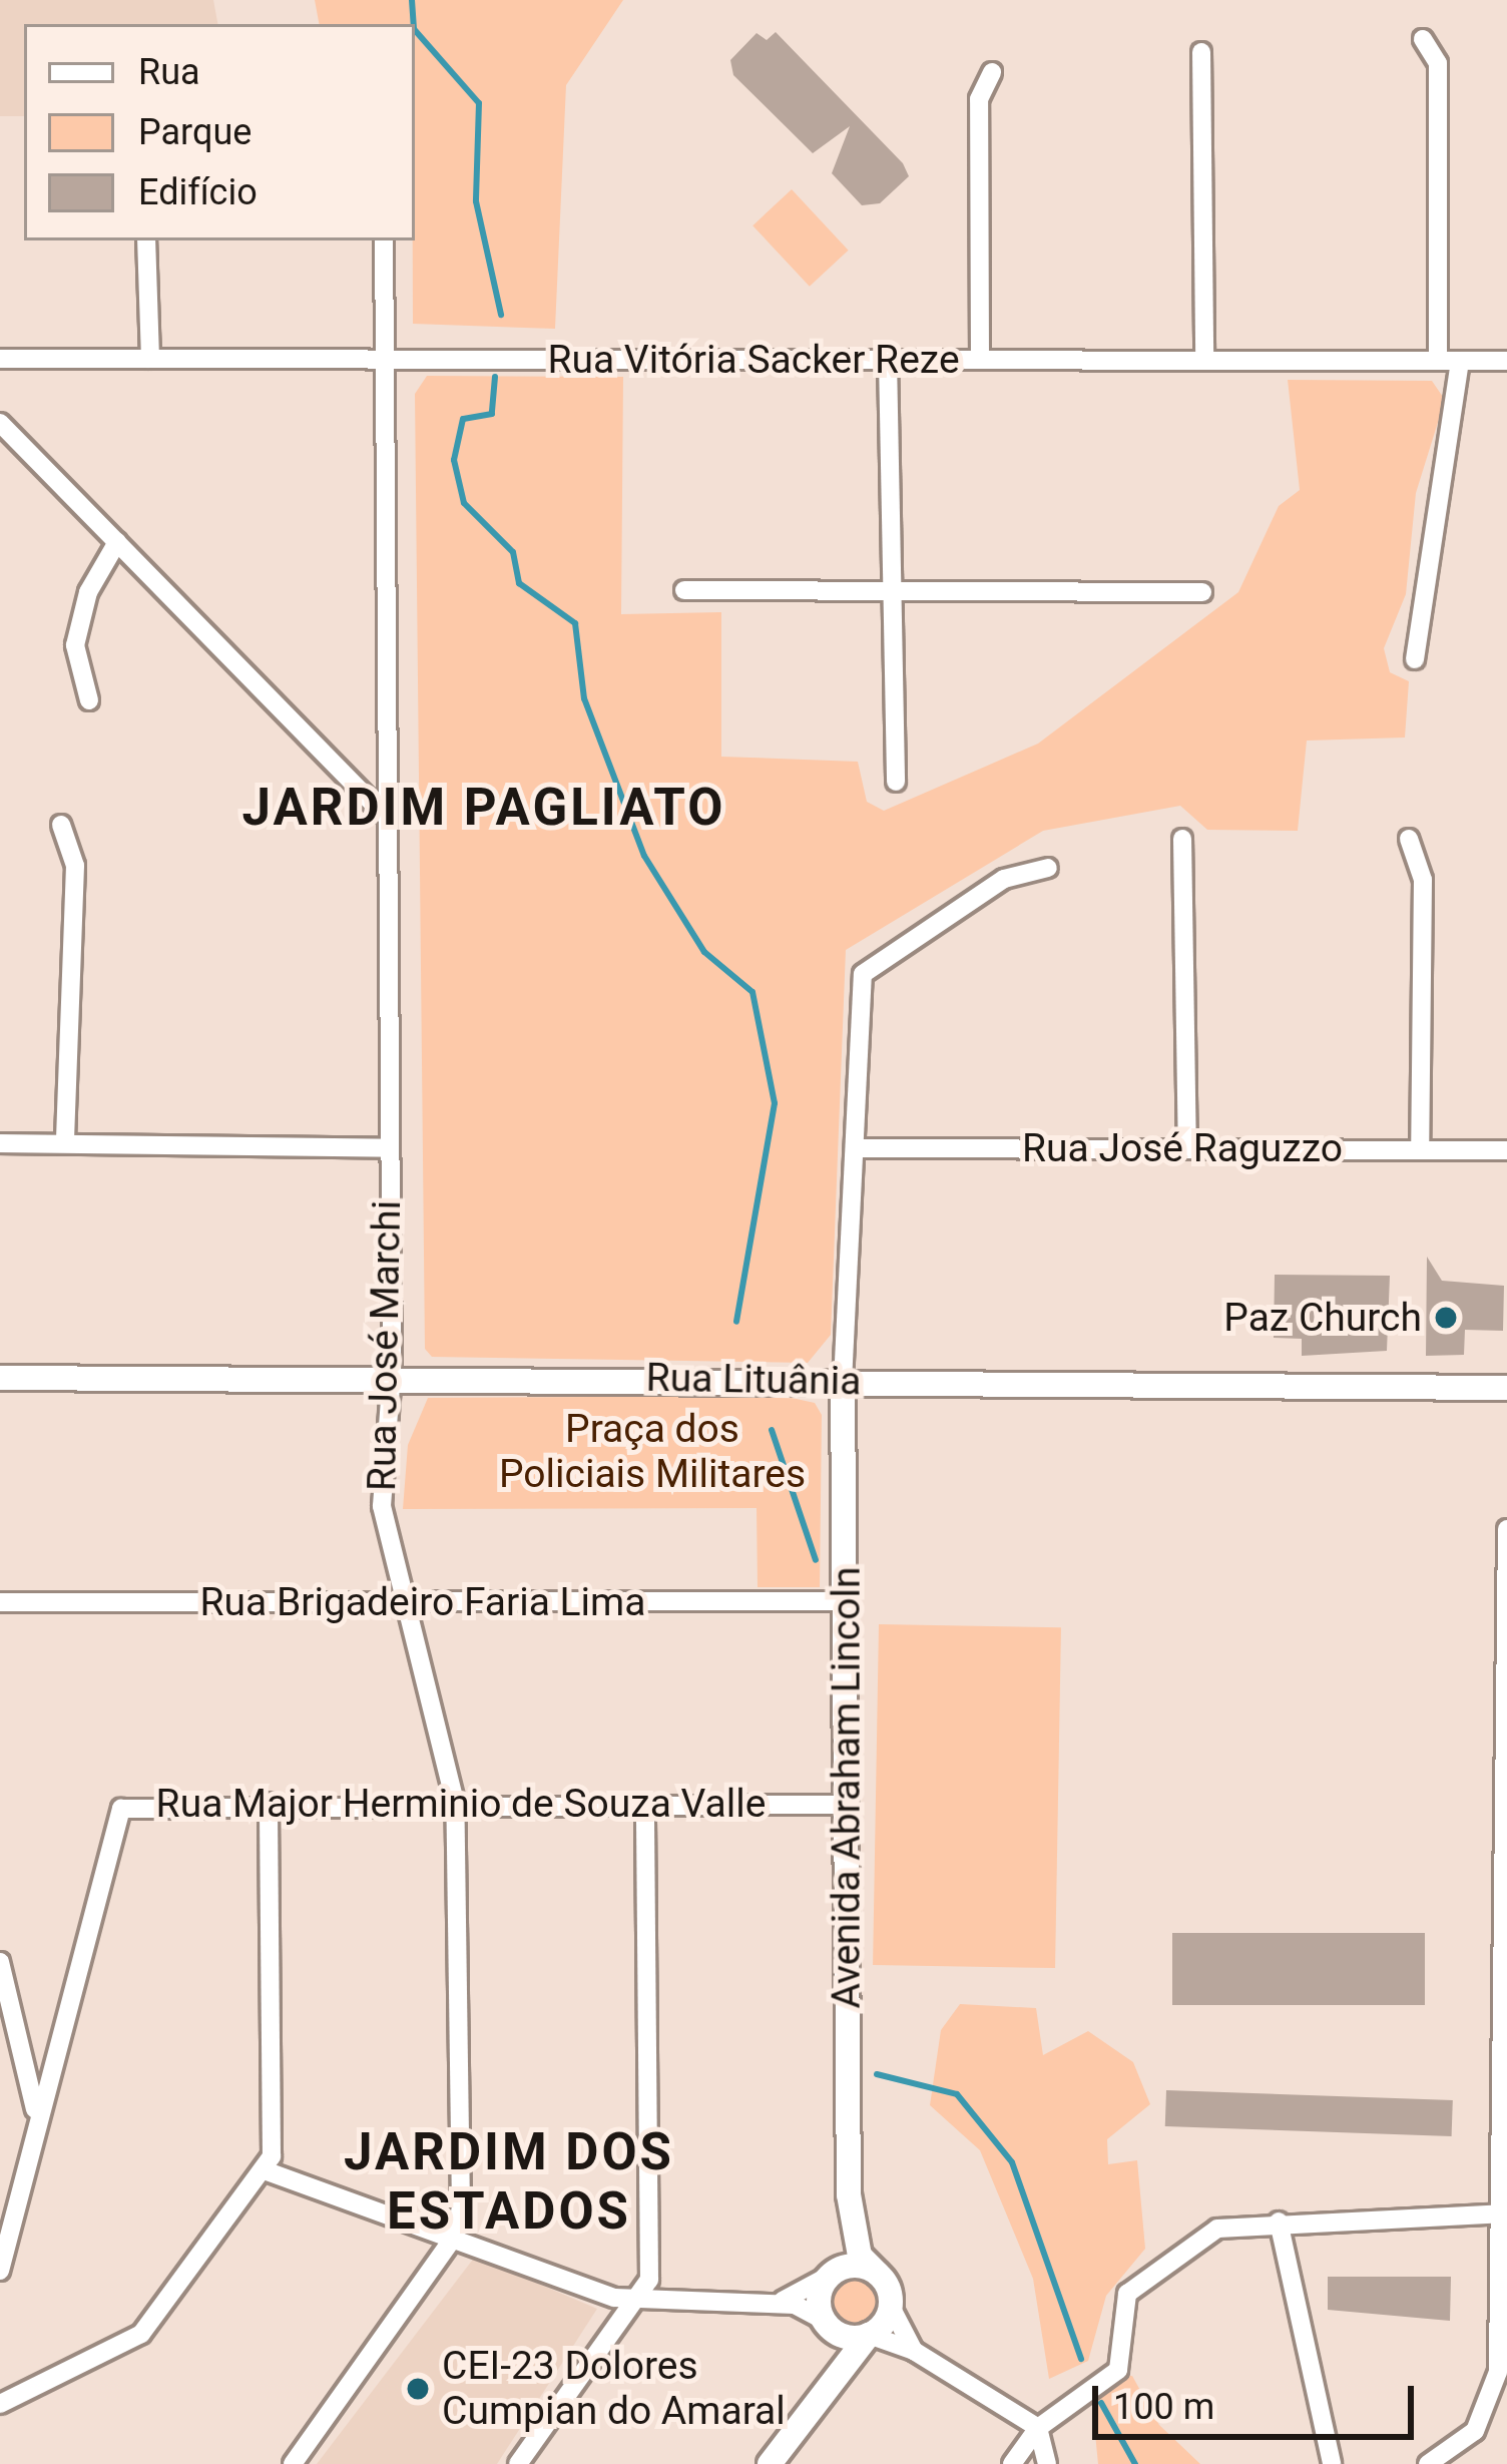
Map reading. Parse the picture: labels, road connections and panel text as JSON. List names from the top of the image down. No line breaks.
{"streets":{"street":["Rua Vitória Sacker Reze","Rua José Raguzzo","Rua José Marchi","Rua Lituânia","Rua Brigadeiro Faria Lima","Avenida Abraham Lincoln","Rua Major Herminio de Souza Valle"]},"crossings":[["Rua Vitória Sacker Reze","Rua José Marchi"],["Rua José Marchi","Rua Lituânia"],["Rua José Marchi","Rua Brigadeiro Faria Lima"],["Rua José Marchi","Rua Major Herminio de Souza Valle"],["Rua Lituânia","Avenida Abraham Lincoln"],["Rua Brigadeiro Faria Lima","Avenida Abraham Lincoln"],["Avenida Abraham Lincoln","Rua Major Herminio de Souza Valle"]],"districts":["JARDIM PAGLIATO","JARDIM DOS ESTADOS"],"parks":["Praça dos Policiais Militares"],"places":["Paz Church","CEI-23 Dolores Cumpian do Amaral"],"legend":["Rua","Parque","Edifício"],"scale_bar":"100 m"}
